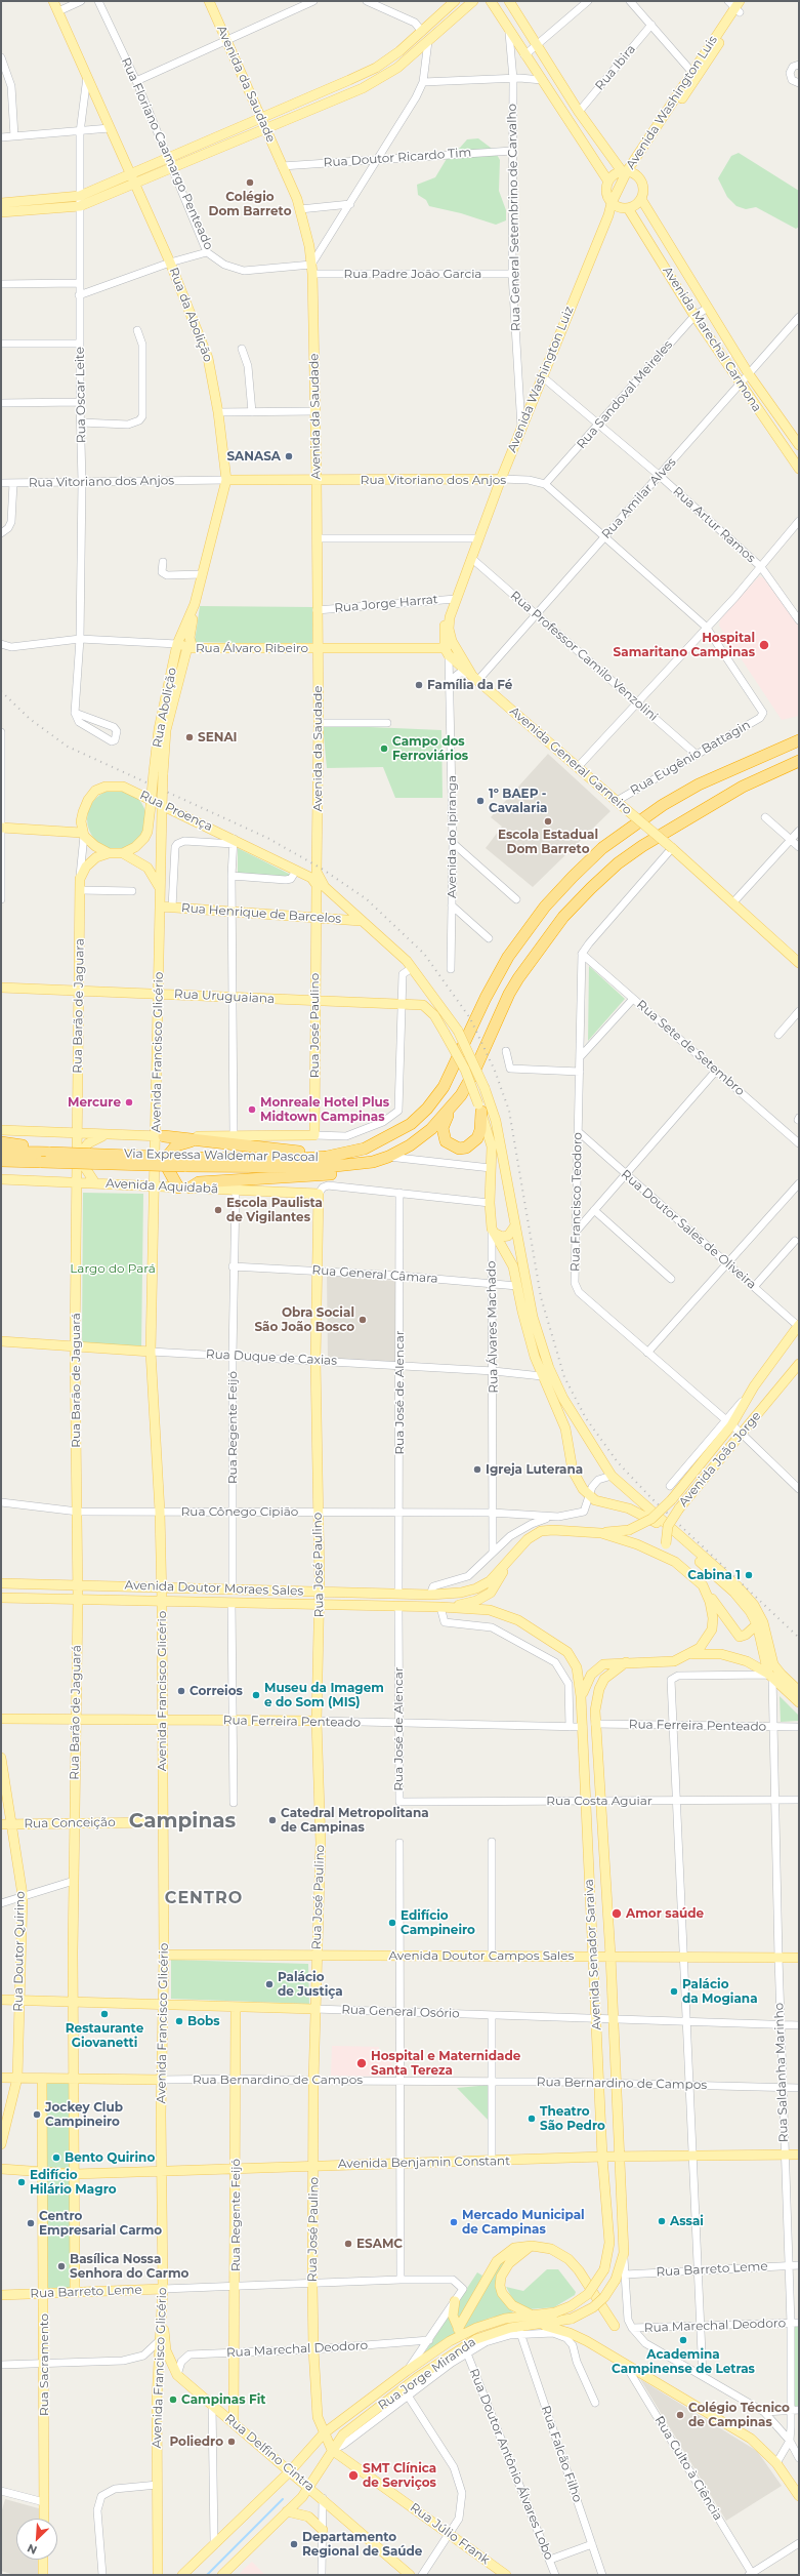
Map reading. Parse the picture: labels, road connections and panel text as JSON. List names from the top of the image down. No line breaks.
{"streets":{"highway":["Via Expressa Waldemar Pascoal"],"main road":["Avenida da Saudade","Avenida Washington Luis","Rua da Abolição","Avenida Marechal Carmona","Avenida Washington Luiz","Rua Vitoriano dos Anjos","Rua Álvaro Ribeiro","Rua Abolição","Avenida General Garneiro","Rua Proença","Rua Henrique de Barcelos","Rua Uruguaiana","Rua Barão de Jaguara","Rua José Paulino","Avenida Francisco Glicério","Avenida Aquidabã","Rua Álvares Machado","Rua Duque de Caxias","Rua Barão de Jaguará","Rua Regente Feijó","Avenida João Jorge","Avenida Doutor Moraes Sales","Rua Ferreira Penteado","Rua Conceição","Rua Doutor Quirino","Avenida Senador Saraiva","Avenida Doutor Campos Sales","Rua General Osório","Rua Bernardino de Campos","Avenida Benjamin Constant","Rua Barreto Leme","Rua Sacramento","Rua Jorge Miranda","Rua Delfino Cintra","Rua Júlio Frank"],"street":["Rua Ibira","Rua Floriano Caamargo Penteado","Rua Doutor Ricardo Tim","Rua General Setembrino de Carvalho","Rua Padre João Garcia","Rua Oscar Leite","Rua Sandoval Meireles","Rua Amilar Alves","Rua Artur Ramos","Rua Jorge Harrat","Rua Professor Camilo Venzolini","Rua Eugênio Battagin","Avenida do Ipiranga","Rua Sete de Setembro","Rua Francisco Teodoro","Rua Doutor Sales de Oliveira","Rua General Câmara","Rua José de Alencar","Rua Cônego Cipião","Rua Costa Aguiar","Rua Saldanha Marinho","Rua Marechal Deodoro","Rua Falcão Filho","Rua Doutor Antônio Álvares Lobo","Rua Culto à Ciência"]},"crossings":[["Rua Ibira","Avenida Marechal Carmona"],["Avenida da Saudade","Rua Floriano Caamargo Penteado"],["Avenida da Saudade","Rua Doutor Ricardo Tim"],["Avenida da Saudade","Rua Padre João Garcia"],["Avenida da Saudade","Rua Vitoriano dos Anjos"],["Avenida da Saudade","Rua Jorge Harrat"],["Avenida da Saudade","Rua Álvaro Ribeiro"],["Avenida da Saudade","Rua Henrique de Barcelos"],["Avenida Washington Luis","Avenida Marechal Carmona"],["Avenida Washington Luis","Avenida Washington Luiz"],["Rua Floriano Caamargo Penteado","Rua Padre João Garcia"],["Rua Doutor Ricardo Tim","Rua General Setembrino de Carvalho"],["Rua General Setembrino de Carvalho","Rua Padre João Garcia"],["Rua General Setembrino de Carvalho","Avenida Washington Luiz"],["Rua da Abolição","Rua Oscar Leite"],["Rua da Abolição","Rua Vitoriano dos Anjos"],["Rua da Abolição","Rua Álvaro Ribeiro"],["Rua da Abolição","Rua Abolição"],["Avenida Marechal Carmona","Rua Sandoval Meireles"],["Avenida Marechal Carmona","Rua Amilar Alves"],["Avenida Washington Luiz","Rua Vitoriano dos Anjos"],["Avenida Washington Luiz","Rua Artur Ramos"],["Avenida Washington Luiz","Rua Jorge Harrat"],["Avenida Washington Luiz","Rua Álvaro Ribeiro"],["Avenida Washington Luiz","Rua Professor Camilo Venzolini"],["Avenida Washington Luiz","Avenida General Garneiro"],["Avenida Washington Luiz","Avenida do Ipiranga"],["Rua Oscar Leite","Rua Vitoriano dos Anjos"],["Rua Oscar Leite","Rua Álvaro Ribeiro"],["Rua Sandoval Meireles","Rua Vitoriano dos Anjos"],["Rua Sandoval Meireles","Rua Artur Ramos"],["Rua Amilar Alves","Rua Artur Ramos"],["Rua Amilar Alves","Rua Professor Camilo Venzolini"],["Rua Amilar Alves","Avenida General Garneiro"],["Rua Álvaro Ribeiro","Rua Abolição"],["Rua Álvaro Ribeiro","Avenida General Garneiro"],["Rua Álvaro Ribeiro","Avenida do Ipiranga"],["Rua Professor Camilo Venzolini","Rua Eugênio Battagin"],["Rua Abolição","Avenida Francisco Glicério"],["Rua Eugênio Battagin","Avenida General Garneiro"],["Avenida General Garneiro","Avenida do Ipiranga"],["Rua Proença","Rua Henrique de Barcelos"],["Rua Proença","Rua José Paulino"],["Rua Henrique de Barcelos","Rua José Paulino"],["Rua Henrique de Barcelos","Avenida Francisco Glicério"],["Rua Uruguaiana","Rua Barão de Jaguara"],["Rua Uruguaiana","Rua José Paulino"],["Rua Uruguaiana","Avenida Francisco Glicério"],["Rua Uruguaiana","Rua Álvares Machado"],["Rua Barão de Jaguara","Rua Barão de Jaguará"],["Rua José Paulino","Avenida Aquidabã"],["Rua José Paulino","Rua General Câmara"],["Rua José Paulino","Rua Duque de Caxias"],["Rua José Paulino","Rua Cônego Cipião"],["Rua José Paulino","Avenida Doutor Moraes Sales"],["Rua José Paulino","Rua Ferreira Penteado"],["Rua José Paulino","Avenida Doutor Campos Sales"],["Rua José Paulino","Rua General Osório"],["Rua José Paulino","Rua Bernardino de Campos"],["Rua José Paulino","Avenida Benjamin Constant"],["Rua José Paulino","Rua Barreto Leme"],["Rua José Paulino","Rua Marechal Deodoro"],["Rua José Paulino","Rua Jorge Miranda"],["Rua José Paulino","Rua Júlio Frank"],["Rua Sete de Setembro","Rua Francisco Teodoro"],["Avenida Francisco Glicério","Avenida Aquidabã"],["Avenida Francisco Glicério","Rua Duque de Caxias"],["Avenida Francisco Glicério","Rua Cônego Cipião"],["Avenida Francisco Glicério","Avenida Doutor Moraes Sales"],["Avenida Francisco Glicério","Rua Ferreira Penteado"],["Avenida Francisco Glicério","Rua Conceição"],["Avenida Francisco Glicério","Avenida Doutor Campos Sales"],["Avenida Francisco Glicério","Rua General Osório"],["Avenida Francisco Glicério","Rua Bernardino de Campos"],["Avenida Francisco Glicério","Avenida Benjamin Constant"],["Avenida Francisco Glicério","Rua Barreto Leme"],["Avenida Francisco Glicério","Rua Delfino Cintra"],["Avenida Aquidabã","Rua Álvares Machado"],["Avenida Aquidabã","Rua Barão de Jaguará"],["Avenida Aquidabã","Rua José de Alencar"],["Avenida Aquidabã","Rua Regente Feijó"],["Rua Francisco Teodoro","Rua Doutor Sales de Oliveira"],["Rua Francisco Teodoro","Avenida João Jorge"],["Rua Doutor Sales de Oliveira","Avenida João Jorge"],["Rua General Câmara","Rua Álvares Machado"],["Rua General Câmara","Rua José de Alencar"],["Rua General Câmara","Rua Regente Feijó"],["Rua Álvares Machado","Rua Duque de Caxias"],["Rua Álvares Machado","Rua Cônego Cipião"],["Rua Duque de Caxias","Rua Barão de Jaguará"],["Rua Duque de Caxias","Rua José de Alencar"],["Rua Duque de Caxias","Rua Regente Feijó"],["Rua Barão de Jaguará","Rua Cônego Cipião"],["Rua Barão de Jaguará","Avenida Doutor Moraes Sales"],["Rua Barão de Jaguará","Rua Ferreira Penteado"],["Rua Barão de Jaguará","Rua Conceição"],["Rua Barão de Jaguará","Rua General Osório"],["Rua Barão de Jaguará","Rua Bernardino de Campos"],["Rua Barão de Jaguará","Avenida Benjamin Constant"],["Rua Barão de Jaguará","Rua Barreto Leme"],["Rua José de Alencar","Rua Cônego Cipião"],["Rua José de Alencar","Avenida Doutor Moraes Sales"],["Rua José de Alencar","Rua Ferreira Penteado"],["Rua José de Alencar","Rua Costa Aguiar"],["Rua Regente Feijó","Rua Cônego Cipião"],["Rua Regente Feijó","Avenida Doutor Moraes Sales"],["Rua Regente Feijó","Rua General Osório"],["Rua Regente Feijó","Rua Bernardino de Campos"],["Rua Regente Feijó","Avenida Benjamin Constant"],["Rua Regente Feijó","Rua Barreto Leme"],["Rua Regente Feijó","Rua Marechal Deodoro"],["Rua Regente Feijó","Rua Delfino Cintra"],["Avenida João Jorge","Avenida Doutor Moraes Sales"],["Avenida Doutor Moraes Sales","Avenida Senador Saraiva"],["Rua Ferreira Penteado","Avenida Senador Saraiva"],["Rua Ferreira Penteado","Rua Saldanha Marinho"],["Rua Costa Aguiar","Avenida Senador Saraiva"],["Rua Costa Aguiar","Rua Saldanha Marinho"],["Rua Conceição","Rua Doutor Quirino"],["Rua Doutor Quirino","Rua General Osório"],["Rua Doutor Quirino","Rua Bernardino de Campos"],["Avenida Senador Saraiva","Avenida Doutor Campos Sales"],["Avenida Senador Saraiva","Rua General Osório"],["Avenida Senador Saraiva","Rua Bernardino de Campos"],["Avenida Senador Saraiva","Avenida Benjamin Constant"],["Avenida Senador Saraiva","Rua Jorge Miranda"],["Avenida Doutor Campos Sales","Rua Saldanha Marinho"],["Rua General Osório","Rua Saldanha Marinho"],["Rua Saldanha Marinho","Rua Bernardino de Campos"],["Rua Saldanha Marinho","Avenida Benjamin Constant"],["Rua Saldanha Marinho","Rua Barreto Leme"],["Rua Saldanha Marinho","Rua Marechal Deodoro"],["Rua Bernardino de Campos","Rua Sacramento"],["Avenida Benjamin Constant","Rua Sacramento"],["Rua Barreto Leme","Rua Sacramento"],["Rua Barreto Leme","Rua Jorge Miranda"],["Rua Marechal Deodoro","Rua Jorge Miranda"],["Rua Marechal Deodoro","Rua Delfino Cintra"],["Rua Jorge Miranda","Rua Delfino Cintra"],["Rua Jorge Miranda","Rua Falcão Filho"],["Rua Jorge Miranda","Rua Doutor Antônio Álvares Lobo"],["Rua Jorge Miranda","Rua Júlio Frank"]],"districts":["Campinas","CENTRO"],"parks":["Largo do Pará"],"places":["Colégio Dom Barreto","SANASA","Hospital Samaritano Campinas","Família da Fé","SENAI","Campo dos Ferroviários","1º BAEP - Cavalaria","Escola Estadual Dom Barreto","Mercure","Monreale Hotel Plus Midtown Campinas","Escola Paulista de Vigilantes","Obra Social São João Bosco","Igreja Luterana","Cabina 1","Correios","Museu da Imagem e do Som (MIS)","Catedral Metropolitana de Campinas","Amor saúde","Edifício Campineiro","Palácio de Justiça","Palácio da Mogiana","Restaurante Giovanetti","Bobs","Hospital e Maternidade Santa Tereza","Jockey Club Campineiro","Theatro São Pedro","Bento Quirino","Edifício Hilário Magro","Assai","Mercado Municipal de Campinas","Centro Empresarial Carmo","ESAMC","Basílica Nossa Senhora do Carmo","Academina Campinense de Letras","Campinas Fit","Colégio Técnico de Campinas","Poliedro","SMT Clínica de Serviços","Departamento Regional de Saúde"],"north":"bottom left"}
